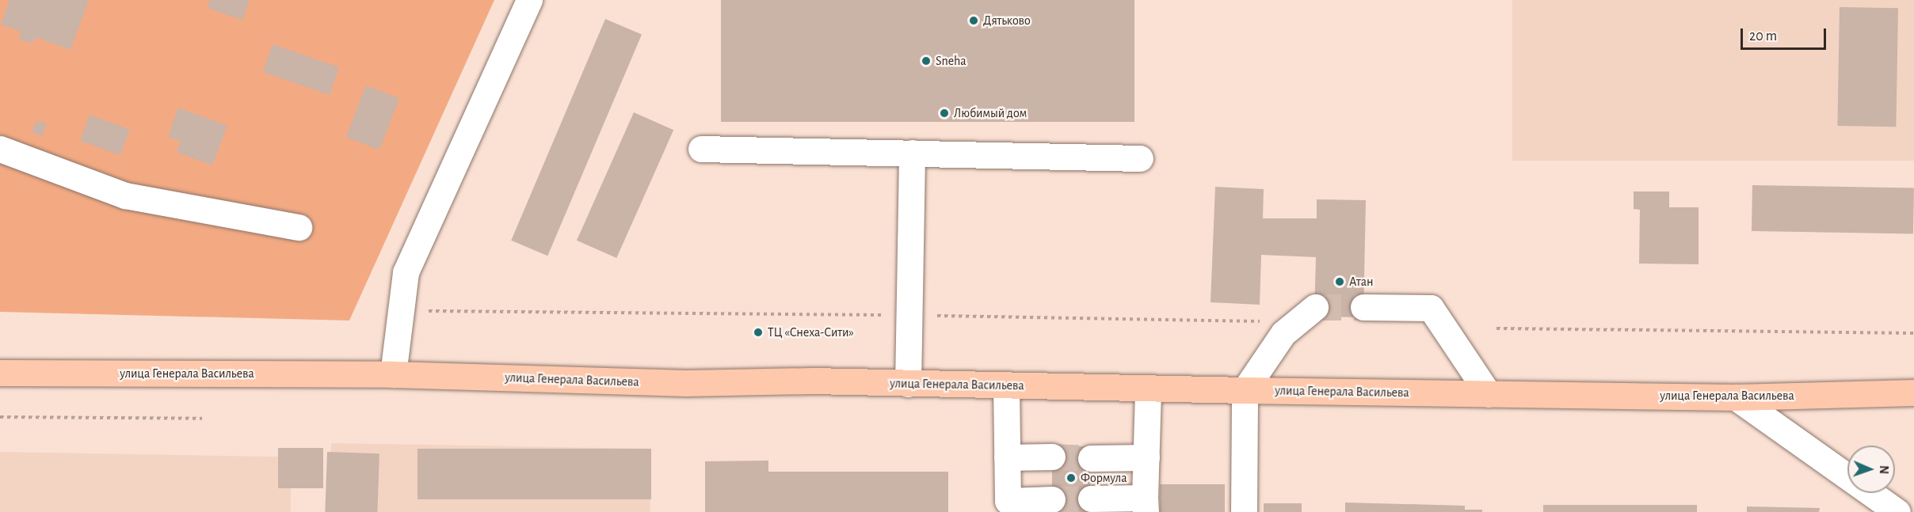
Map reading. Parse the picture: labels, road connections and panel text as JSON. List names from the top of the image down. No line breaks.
{"streets":{"main road":["улица Генерала Васильева"]},"places":["Дятьково","Sneha","Любимый дом","Атан","ТЦ «Снеха-Сити»","Формула"],"scale_bar":"20 m","north":"right"}
